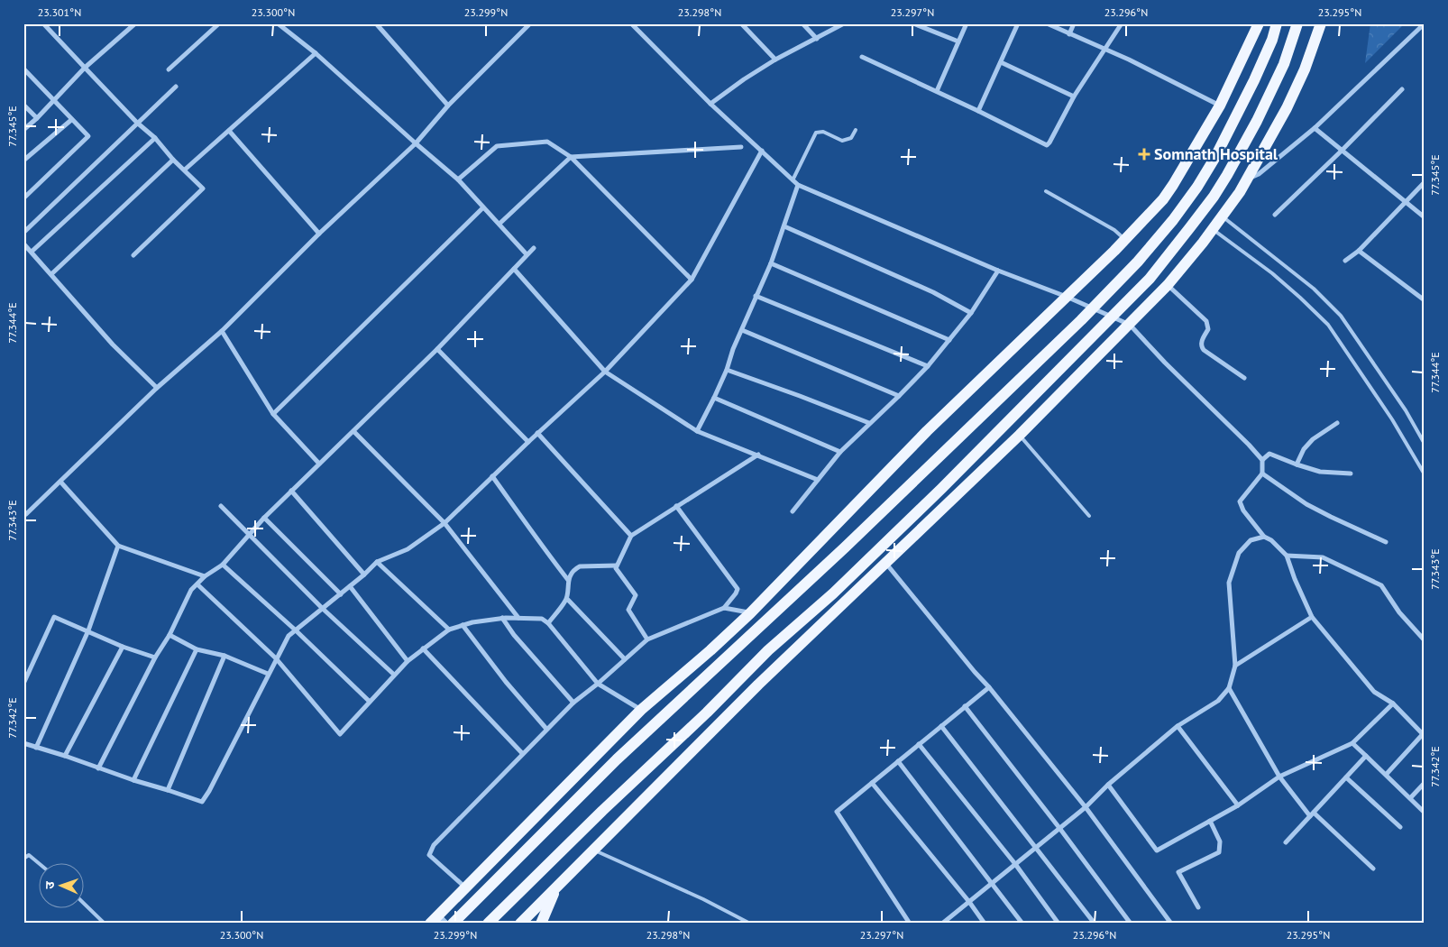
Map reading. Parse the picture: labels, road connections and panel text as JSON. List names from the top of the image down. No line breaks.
{"places":{"health":["Somnath Hospital"]},"north":"left","coordinates":["23.301°N","23.300°N","23.299°N","23.298°N","23.297°N","23.296°N","23.295°N","77.345°E","77.344°E","77.343°E","77.342°E"]}
